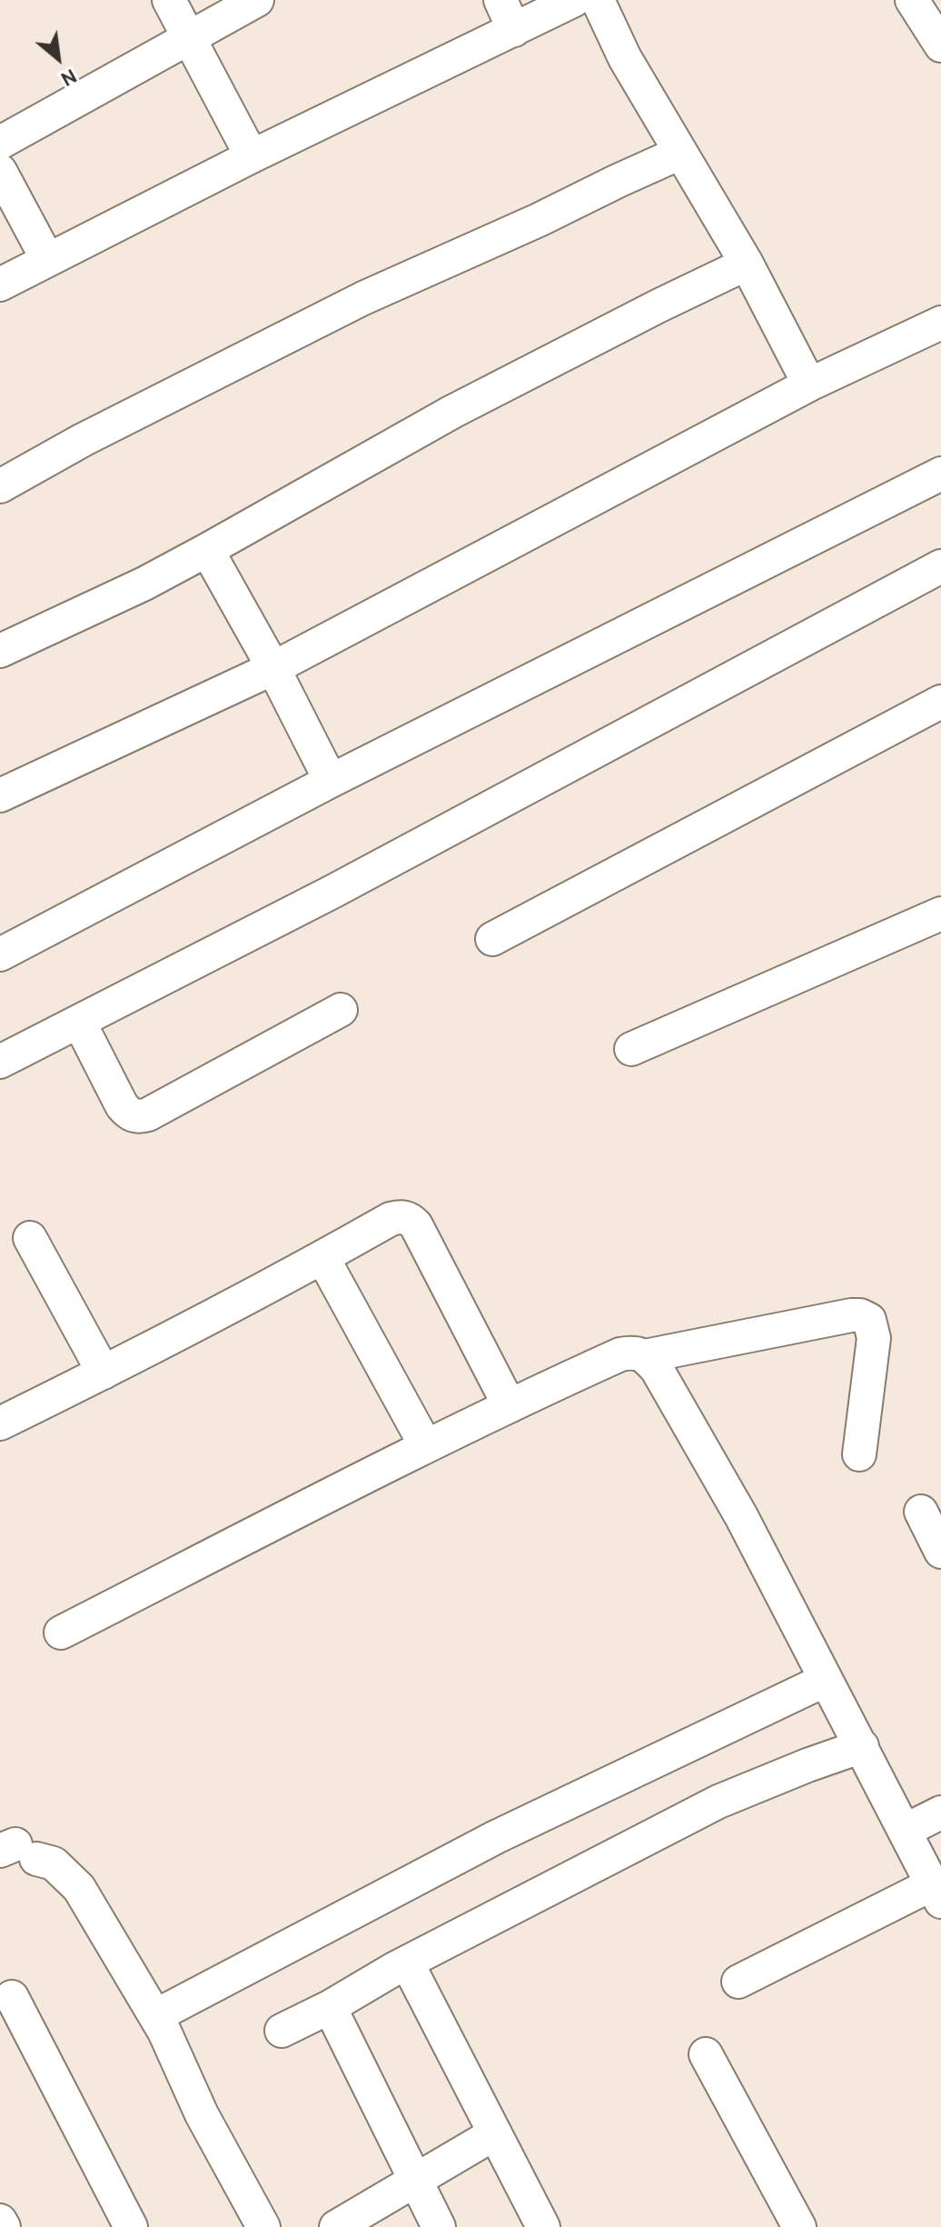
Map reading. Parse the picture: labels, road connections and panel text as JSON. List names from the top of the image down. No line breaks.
{"north":"bottom right"}
